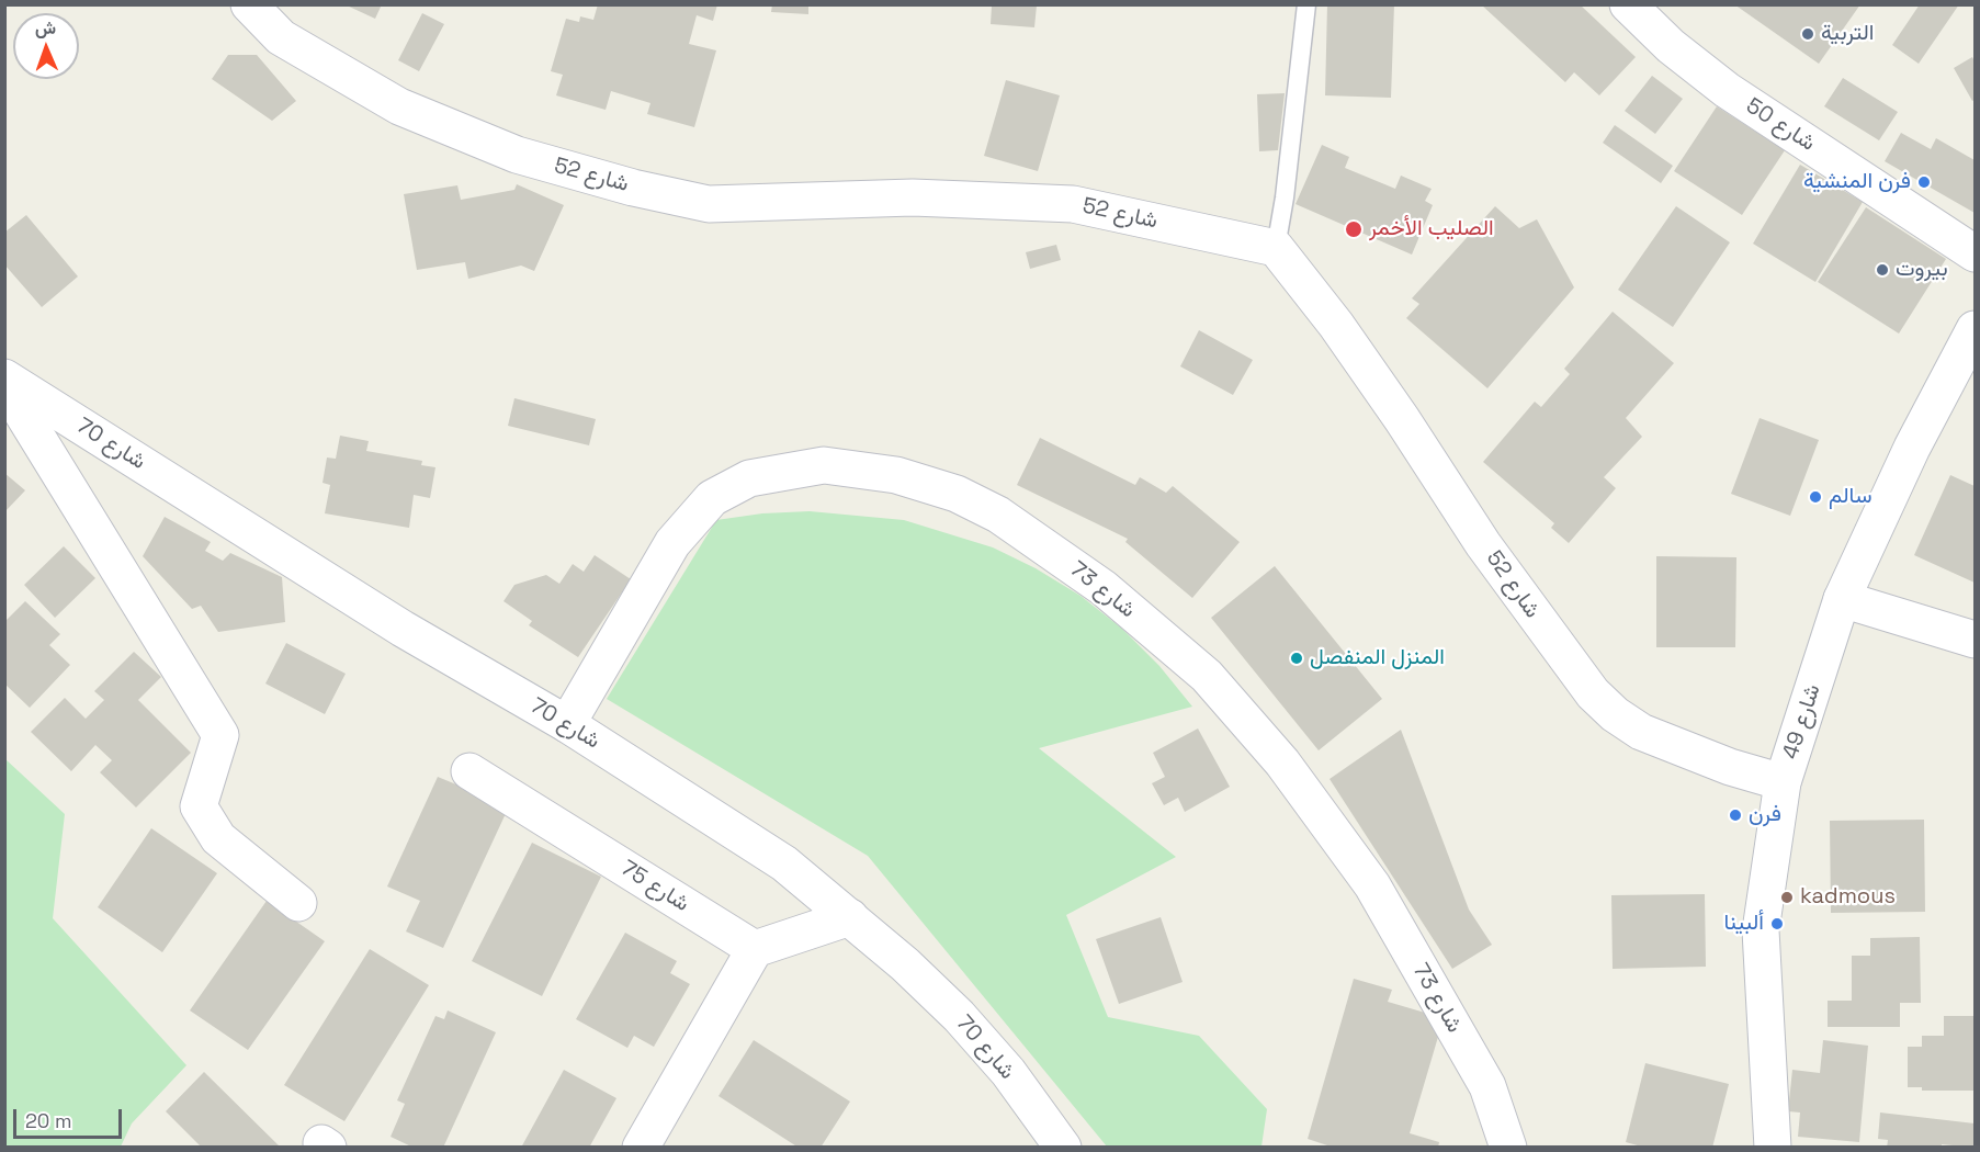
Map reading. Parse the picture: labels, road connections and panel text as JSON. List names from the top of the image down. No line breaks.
{"streets":{"street":["شارع 50","شارع 52","شارع 70","شارع 73","شارع 49","شارع 75"]},"crossings":[["شارع 52","شارع 49"],["شارع 70","شارع 73"]],"places":["التربية","فرن المنشية","الصليب الأخمر","بيروت","سالم","المنزل المنفصل","فرن","kadmous","ألبينا"],"scale_bar":"20 m","north":"top"}
